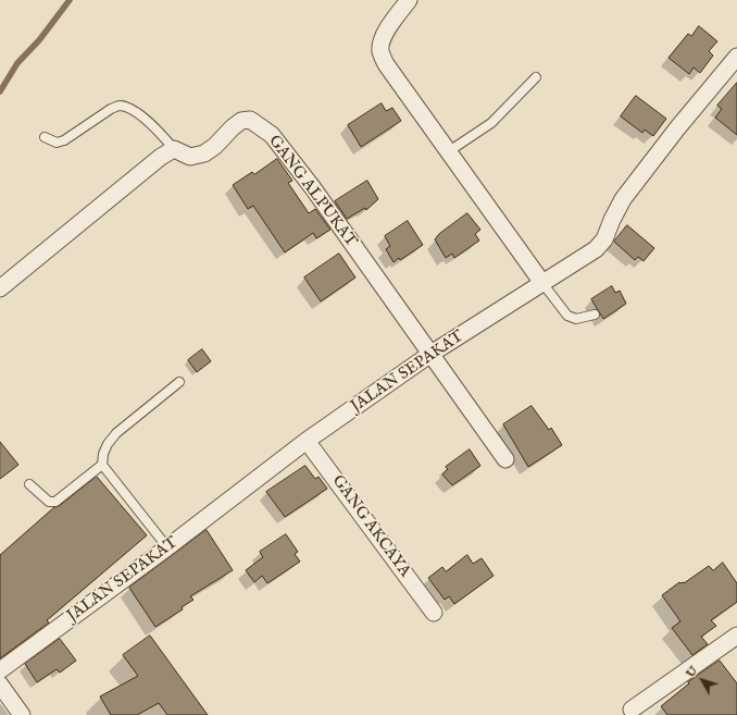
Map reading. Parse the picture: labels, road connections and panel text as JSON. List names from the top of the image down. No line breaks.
{"streets":{"street":["GANG ALPUKAT","JALAN SEPAKAT","GANG AKCAYA"]},"crossings":[["GANG ALPUKAT","JALAN SEPAKAT"],["JALAN SEPAKAT","GANG AKCAYA"]],"north":"top left"}
